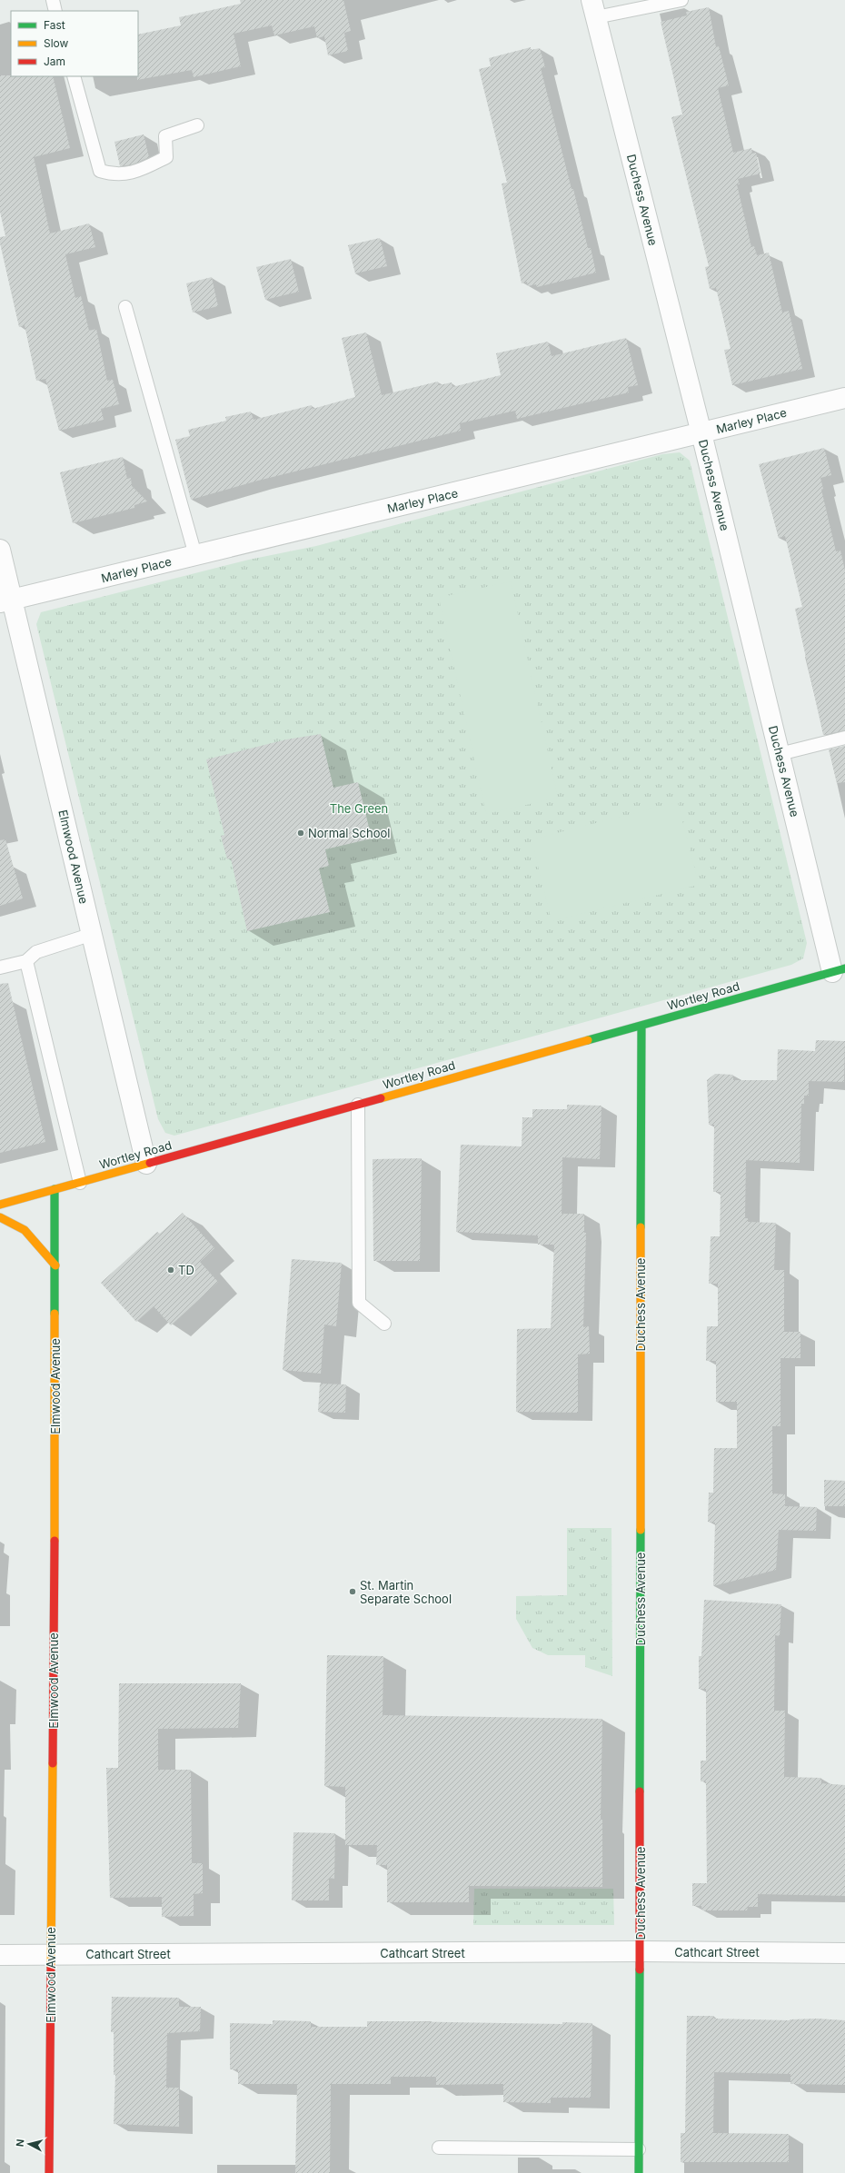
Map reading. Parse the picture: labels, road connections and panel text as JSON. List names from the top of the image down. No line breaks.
{"streets":{"street":["Duchess Avenue","Marley Place","Elmwood Avenue","Wortley Road","Cathcart Street"]},"crossings":[["Duchess Avenue","Marley Place"],["Duchess Avenue","Wortley Road"],["Duchess Avenue","Cathcart Street"],["Marley Place","Elmwood Avenue"],["Elmwood Avenue","Wortley Road"],["Elmwood Avenue","Cathcart Street"]],"parks":["The Green"],"places":["Normal School","TD","St. Martin Separate School"],"legend":["Fast","Slow","Jam"],"north":"left"}
